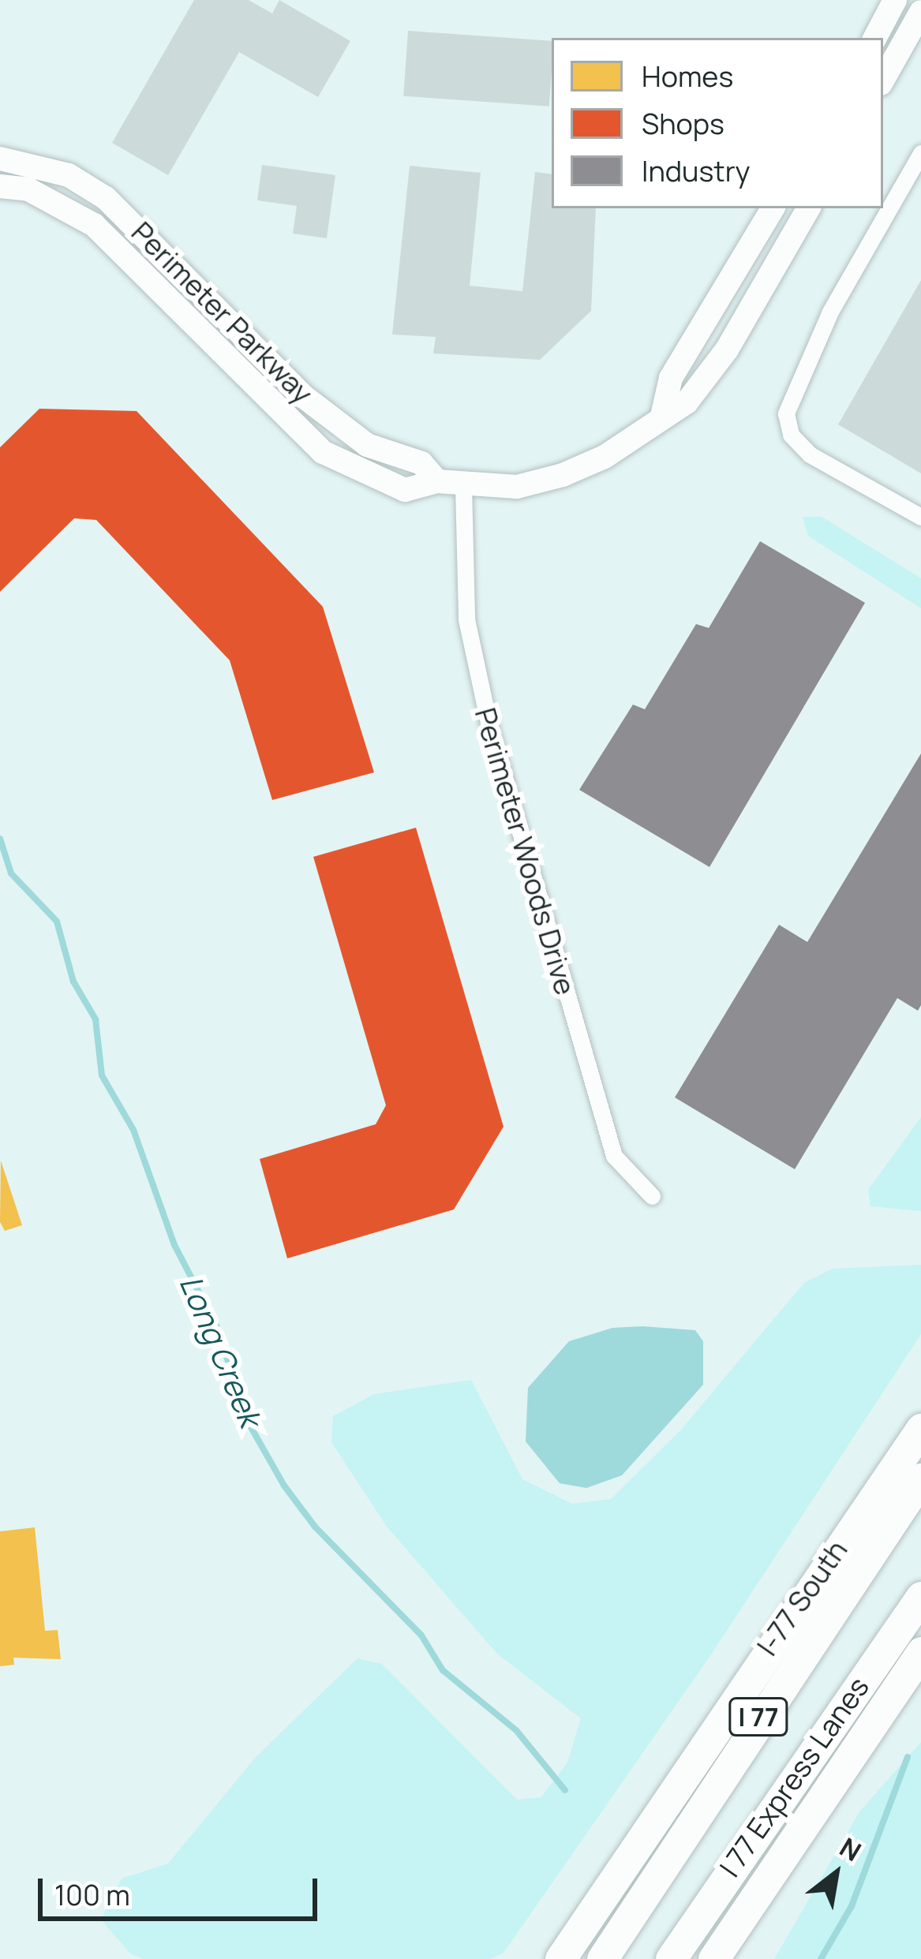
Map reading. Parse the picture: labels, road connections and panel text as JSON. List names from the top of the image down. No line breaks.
{"streets":{"highway":["I-77 South","I 77","I 77 Express Lanes"],"street":["Perimeter Parkway","Perimeter Woods Drive"]},"crossings":[["Perimeter Parkway","Perimeter Woods Drive"]],"water":["Long Creek"],"legend":["Homes","Shops","Industry"],"scale_bar":"100 m","north":"top right"}
